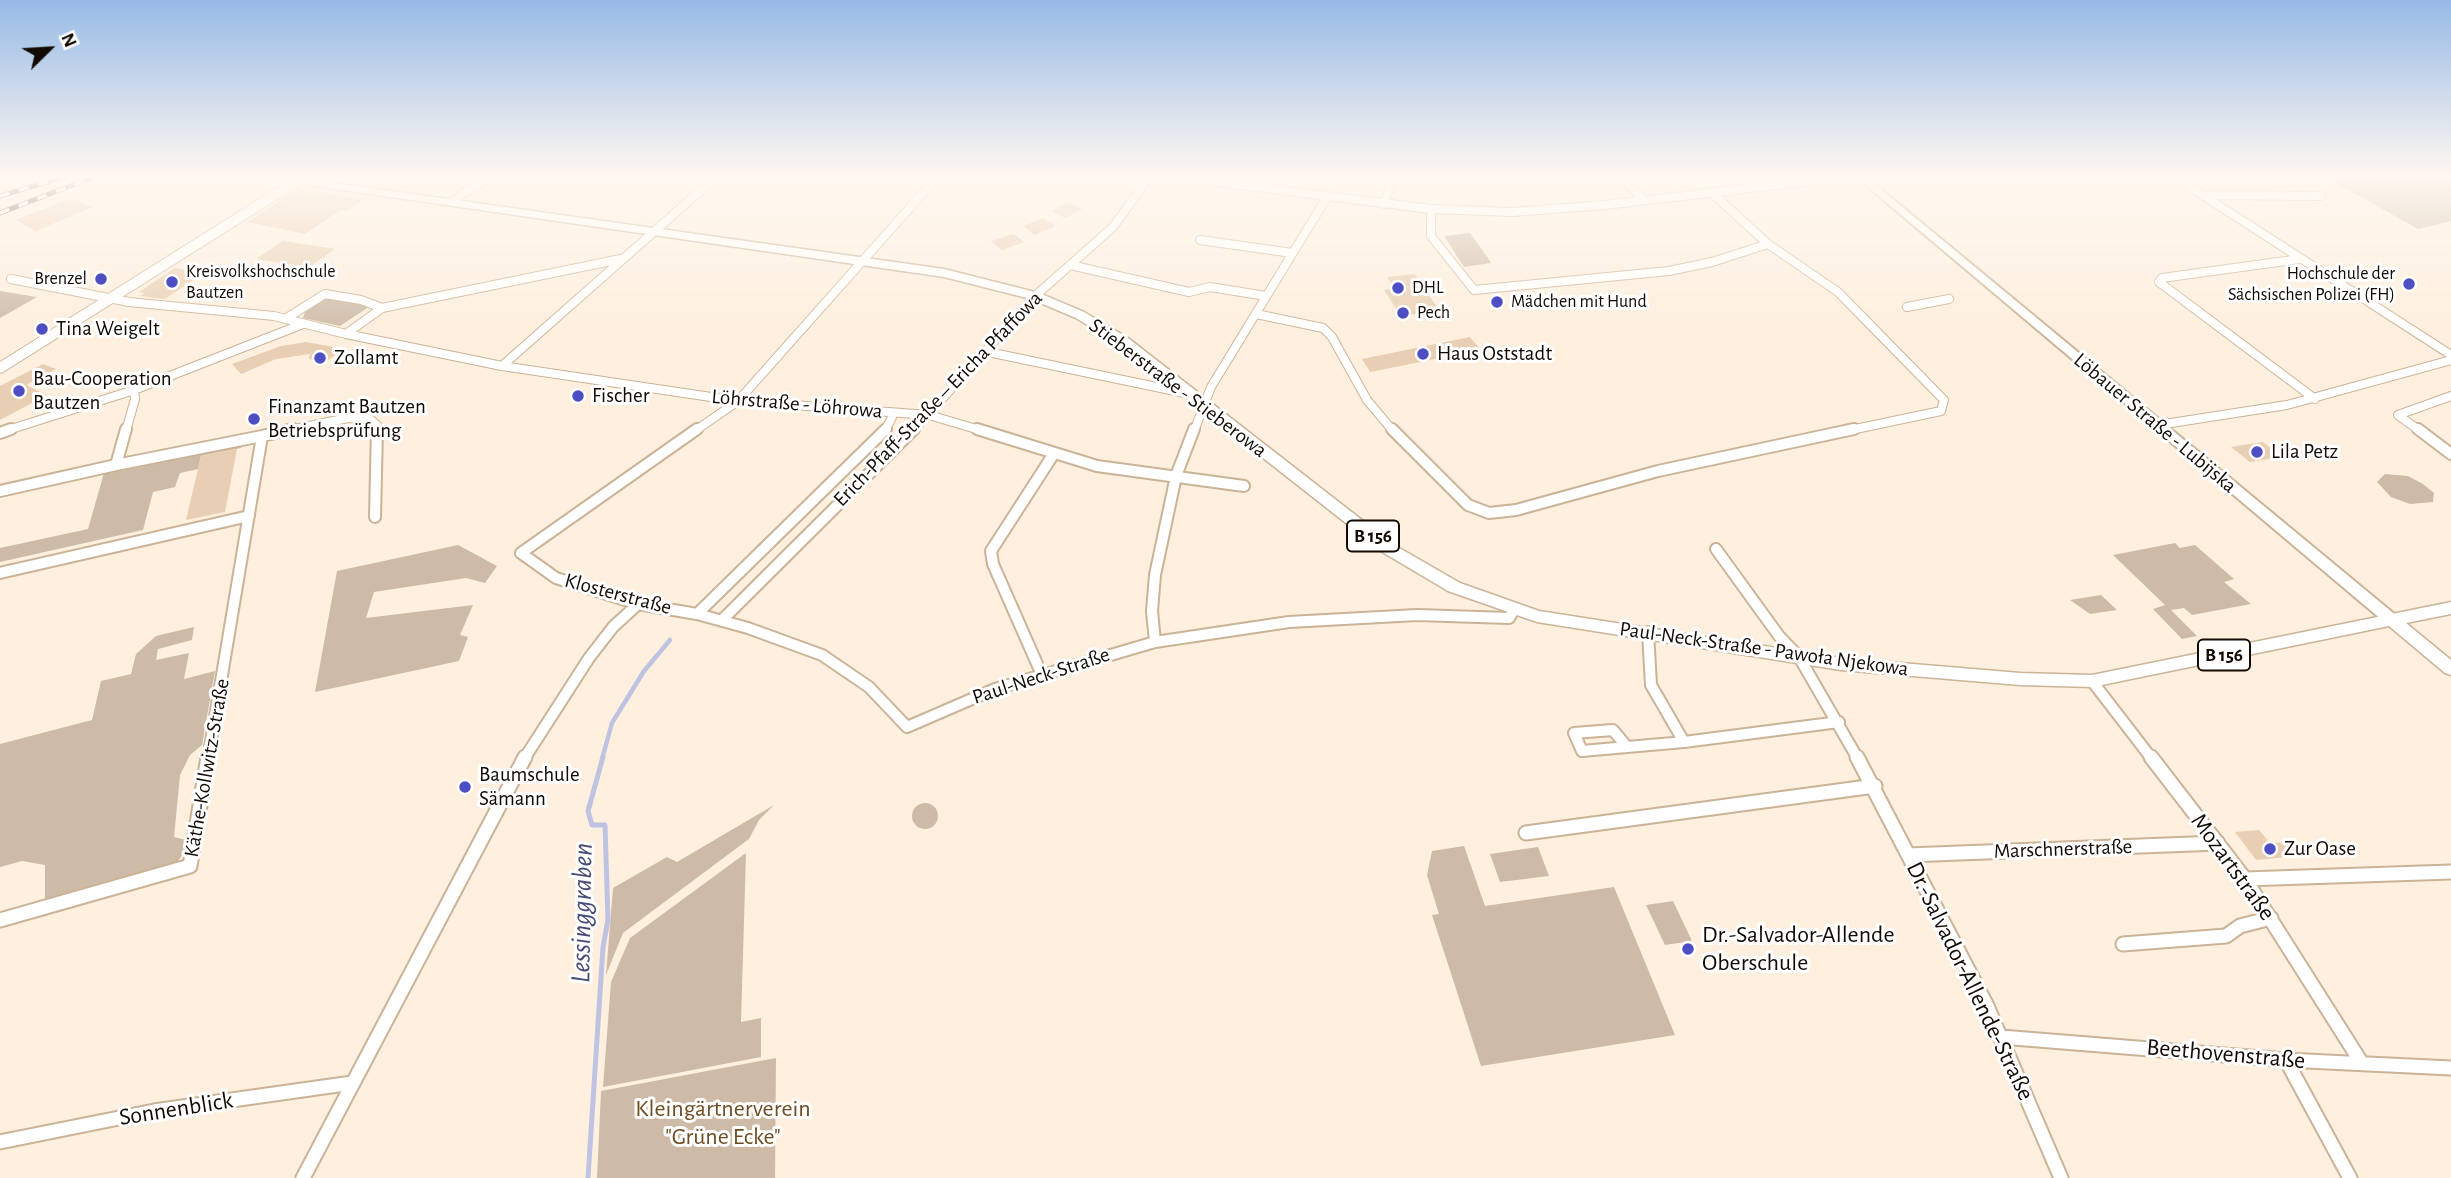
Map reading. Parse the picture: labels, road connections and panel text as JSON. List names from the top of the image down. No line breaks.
{"streets":{"main road":["Stieberstraße - Stieberowa","Löbauer Straße - Lubijska","B 156","Paul-Neck-Straße - Pawoła Njekowa"],"street":["Erich-Pfaff-Straße – Ericha Pfaffowa","Löhrstraße - Löhrowa","Klosterstraße","Paul-Neck-Straße","Käthe-Kollwitz-Straße","Marschnerstraße","Mozartstraße","Dr.-Salvador-Allende-Straße","Beethovenstraße","Sonnenblick"]},"crossings":[["Stieberstraße - Stieberowa","Erich-Pfaff-Straße – Ericha Pfaffowa"],["Stieberstraße - Stieberowa","Paul-Neck-Straße - Pawoła Njekowa"],["Erich-Pfaff-Straße – Ericha Pfaffowa","Löhrstraße - Löhrowa"],["Erich-Pfaff-Straße – Ericha Pfaffowa","Klosterstraße"],["Löhrstraße - Löhrowa","Klosterstraße"],["Löbauer Straße - Lubijska","B 156"],["Löbauer Straße - Lubijska","Paul-Neck-Straße - Pawoła Njekowa"],["B 156","Paul-Neck-Straße - Pawoła Njekowa"],["Klosterstraße","Paul-Neck-Straße"],["Paul-Neck-Straße - Pawoła Njekowa","Paul-Neck-Straße"],["Paul-Neck-Straße - Pawoła Njekowa","Mozartstraße"],["Paul-Neck-Straße - Pawoła Njekowa","Dr.-Salvador-Allende-Straße"],["Marschnerstraße","Mozartstraße"],["Marschnerstraße","Dr.-Salvador-Allende-Straße"],["Mozartstraße","Beethovenstraße"],["Dr.-Salvador-Allende-Straße","Beethovenstraße"]],"water":["Lessinggraben"],"parks":["Kleingärtnerverein \"Grüne Ecke\""],"places":["Brenzel","Kreisvolkshochschule Bautzen","Hochschule der Sächsischen Polizei (FH)","DHL","Mädchen mit Hund","Pech","Tina Weigelt","Haus Oststadt","Zollamt","Bau-Cooperation Bautzen","Fischer","Finanzamt Bautzen Betriebsprüfung","Lila Petz","Baumschule Sämann","Zur Oase","Dr.-Salvador-Allende Oberschule"],"north":"top right"}
